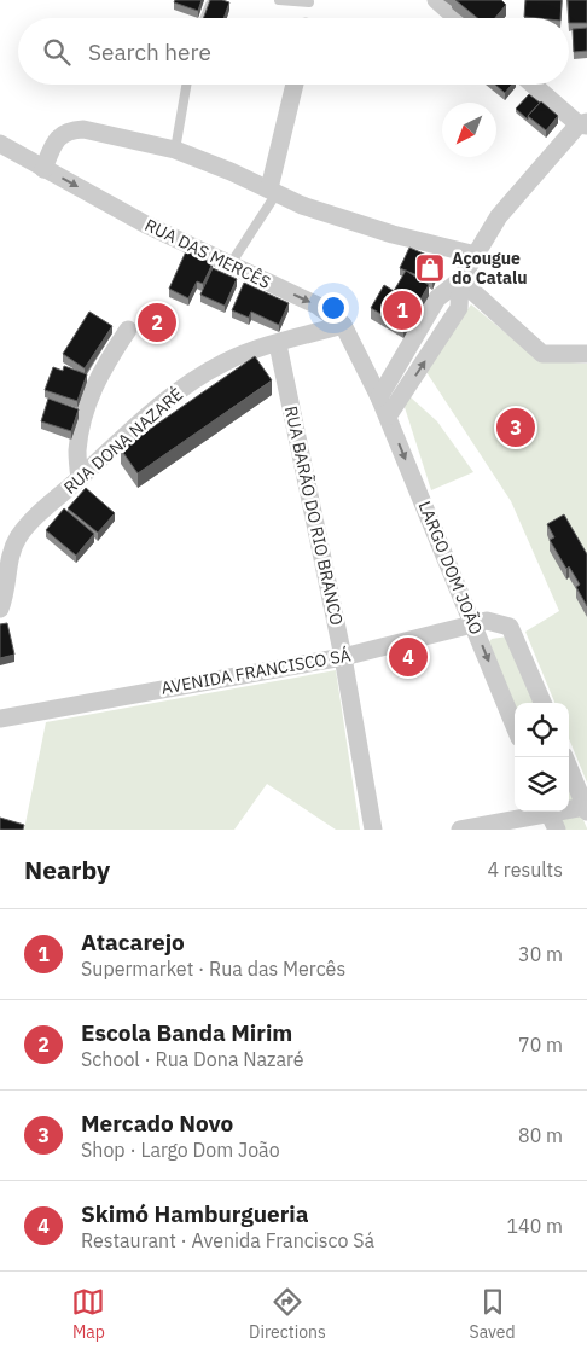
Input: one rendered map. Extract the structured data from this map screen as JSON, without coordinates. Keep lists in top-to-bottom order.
{
  "streets": {
    "street": [
      "RUA DAS MERCÊS",
      "RUA DONA NAZARÉ",
      "RUA BARÃO DO RIO BRANCO",
      "LARGO DOM JOÃO",
      "AVENIDA FRANCISCO SÁ"
    ]
  },
  "crossings": [
    ["RUA DAS MERCÊS", "RUA DONA NAZARÉ"],
    ["RUA DONA NAZARÉ", "RUA BARÃO DO RIO BRANCO"],
    ["RUA BARÃO DO RIO BRANCO", "AVENIDA FRANCISCO SÁ"],
    ["LARGO DOM JOÃO", "AVENIDA FRANCISCO SÁ"]
  ],
  "one_way": ["LARGO DOM JOÃO"],
  "places": {
    "shop": ["Açougue do Catalu"]
  },
  "north": "bottom left",
  "page": {
    "search": "Search here",
    "pins": [
      "1",
      "2",
      "3",
      "4"
    ],
    "heading": ["Nearby", "4 results"],
    "list": [
      {
        "mark": "1",
        "name": "Atacarejo",
        "note": "Supermarket · Rua das Mercês",
        "value": "30 m"
      },
      {
        "mark": "2",
        "name": "Escola Banda Mirim",
        "note": "School · Rua Dona Nazaré",
        "value": "70 m"
      },
      {
        "mark": "3",
        "name": "Mercado Novo",
        "note": "Shop · Largo Dom João",
        "value": "80 m"
      },
      {
        "mark": "4",
        "name": "Skimó Hamburgueria",
        "note": "Restaurant · Avenida Francisco Sá",
        "value": "140 m"
      }
    ],
    "nav": ["Map", "Directions", "Saved"]
  }
}
